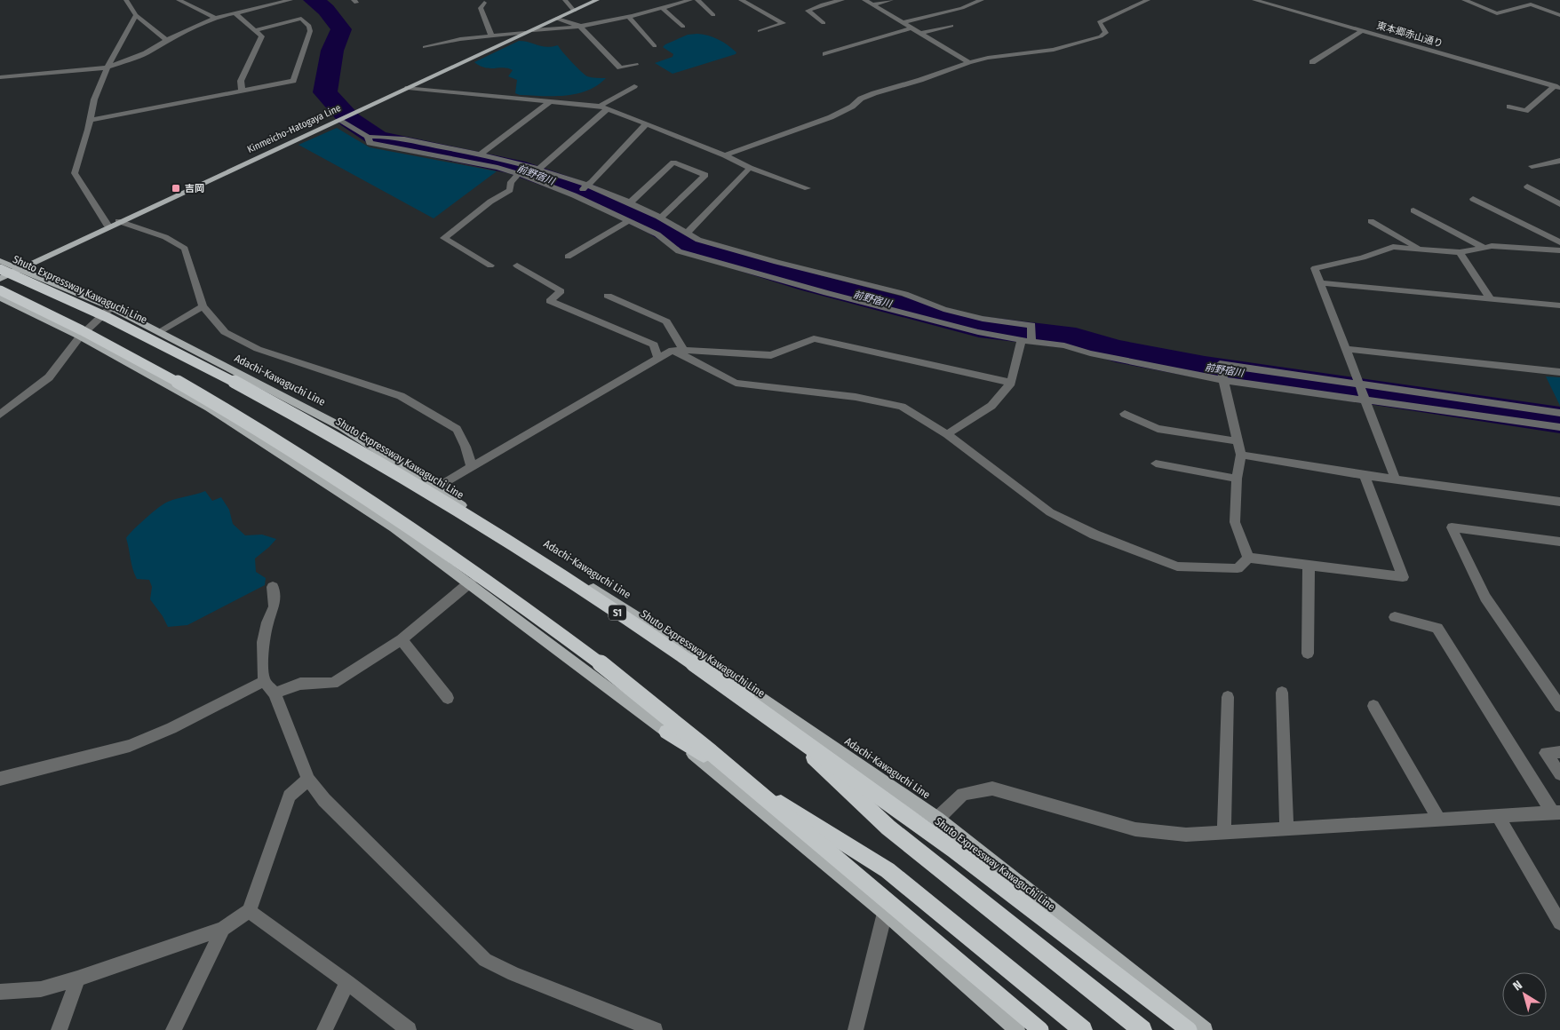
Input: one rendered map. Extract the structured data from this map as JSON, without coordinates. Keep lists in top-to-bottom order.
{
  "streets": {
    "highway": ["Shuto Expressway Kawaguchi Line", "S1"],
    "main road": ["Kinmeicho-Hatogaya Line", "Adachi-Kawaguchi Line"],
    "street": ["東本郷赤山通り"]
  },
  "crossings": [
    ["Kinmeicho-Hatogaya Line", "Adachi-Kawaguchi Line"]
  ],
  "water": ["前野宿川"],
  "places": {
    "transit": ["吉岡"]
  },
  "north": "top left"
}
